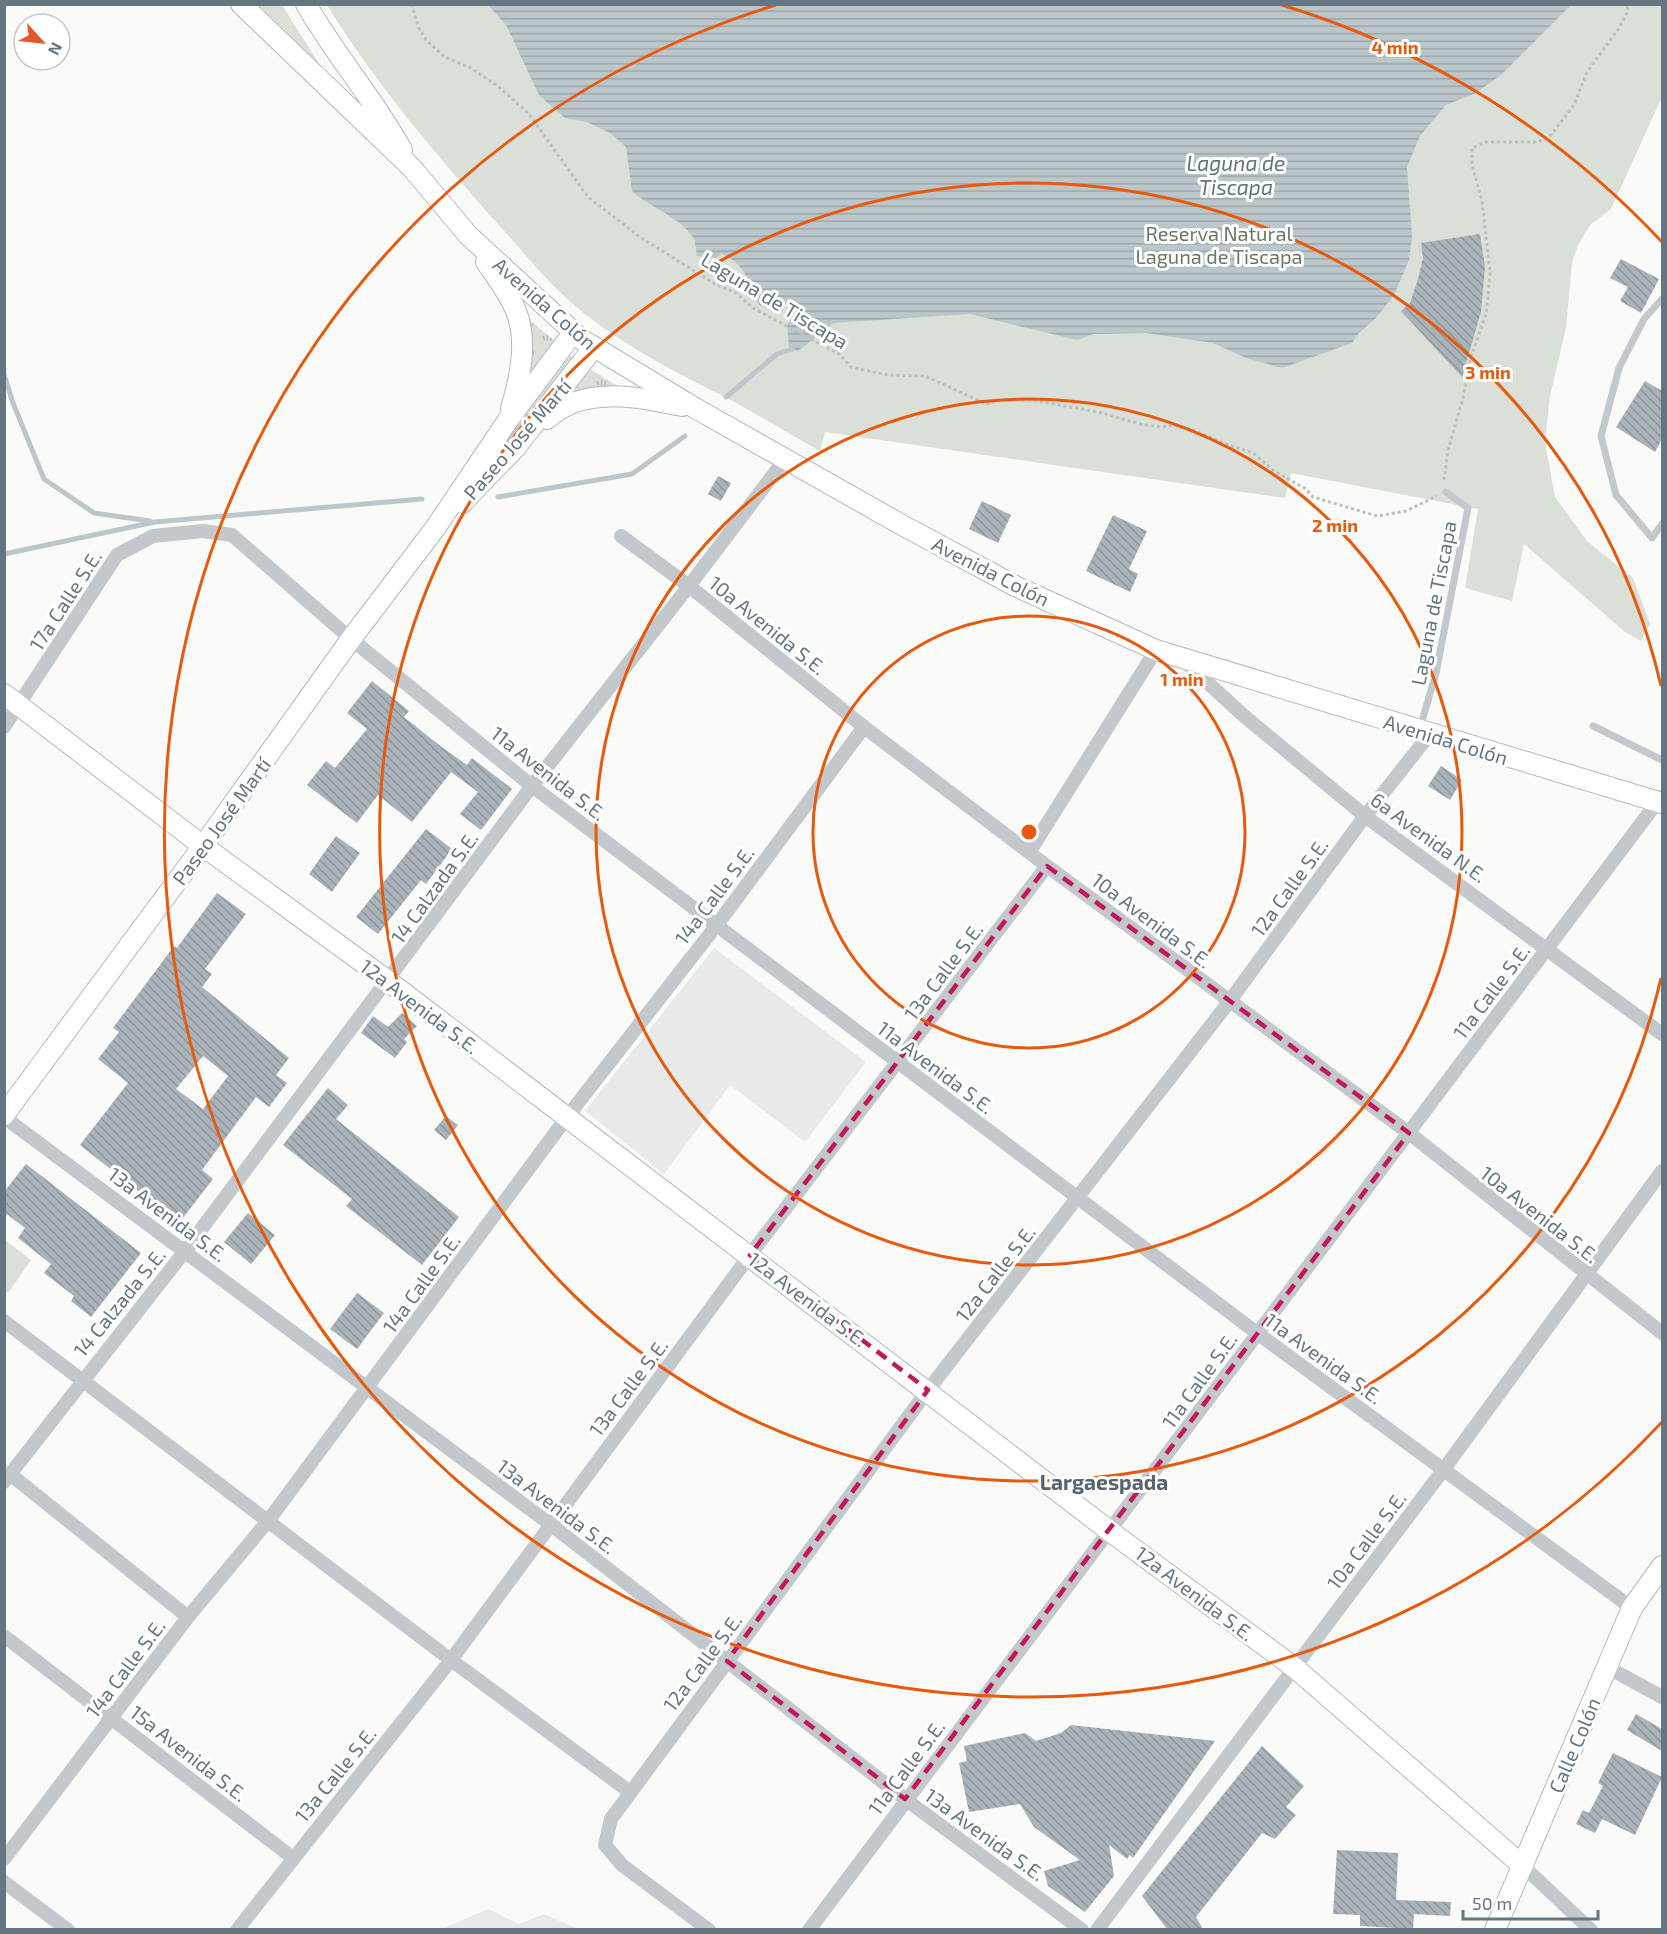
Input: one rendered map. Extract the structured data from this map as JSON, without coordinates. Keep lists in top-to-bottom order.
{
  "streets": {
    "main road": [
      "Avenida Colón",
      "Paseo José Martí",
      "12a Avenida S.E.",
      "Calle Colón"
    ],
    "street": [
      "17a Calle S.E.",
      "10a Avenida S.E.",
      "11a Avenida S.E.",
      "6a Avenida N.E.",
      "14 Calzada S.E.",
      "12a Calle S.E.",
      "14a Calle S.E.",
      "13a Calle S.E.",
      "11a Calle S.E.",
      "13a Avenida S.E.",
      "10a Calle S.E.",
      "15a Avenida S.E."
    ],
    "lane": ["Laguna de Tiscapa"]
  },
  "crossings": [
    ["Laguna de Tiscapa", "Avenida Colón"],
    ["Laguna de Tiscapa", "12a Calle S.E."],
    ["Avenida Colón", "Paseo José Martí"],
    ["Avenida Colón", "6a Avenida N.E."],
    ["Avenida Colón", "14 Calzada S.E."],
    ["Avenida Colón", "12a Calle S.E."],
    ["Avenida Colón", "11a Calle S.E."],
    ["Paseo José Martí", "11a Avenida S.E."],
    ["Paseo José Martí", "12a Avenida S.E."],
    ["Paseo José Martí", "13a Avenida S.E."],
    ["17a Calle S.E.", "11a Avenida S.E."],
    ["17a Calle S.E.", "12a Avenida S.E."],
    ["10a Avenida S.E.", "14 Calzada S.E."],
    ["10a Avenida S.E.", "12a Calle S.E."],
    ["10a Avenida S.E.", "14a Calle S.E."],
    ["10a Avenida S.E.", "13a Calle S.E."],
    ["10a Avenida S.E.", "11a Calle S.E."],
    ["10a Avenida S.E.", "10a Calle S.E."],
    ["11a Avenida S.E.", "14 Calzada S.E."],
    ["11a Avenida S.E.", "12a Calle S.E."],
    ["11a Avenida S.E.", "14a Calle S.E."],
    ["11a Avenida S.E.", "13a Calle S.E."],
    ["11a Avenida S.E.", "11a Calle S.E."],
    ["11a Avenida S.E.", "10a Calle S.E."],
    ["11a Avenida S.E.", "Calle Colón"],
    ["6a Avenida N.E.", "12a Calle S.E."],
    ["6a Avenida N.E.", "11a Calle S.E."],
    ["14 Calzada S.E.", "12a Avenida S.E."],
    ["14 Calzada S.E.", "13a Avenida S.E."],
    ["12a Calle S.E.", "12a Avenida S.E."],
    ["12a Calle S.E.", "13a Avenida S.E."],
    ["14a Calle S.E.", "12a Avenida S.E."],
    ["14a Calle S.E.", "13a Avenida S.E."],
    ["14a Calle S.E.", "15a Avenida S.E."],
    ["13a Calle S.E.", "12a Avenida S.E."],
    ["13a Calle S.E.", "13a Avenida S.E."],
    ["13a Calle S.E.", "15a Avenida S.E."],
    ["11a Calle S.E.", "12a Avenida S.E."],
    ["11a Calle S.E.", "13a Avenida S.E."],
    ["12a Avenida S.E.", "10a Calle S.E."],
    ["12a Avenida S.E.", "Calle Colón"]
  ],
  "districts": ["Largaespada"],
  "water": ["Laguna de Tiscapa"],
  "parks": ["Reserva Natural Laguna de Tiscapa"],
  "scale_bar": "50 m",
  "north": "bottom right",
  "rings": [
    "4 min",
    "3 min",
    "2 min",
    "1 min"
  ]
}
